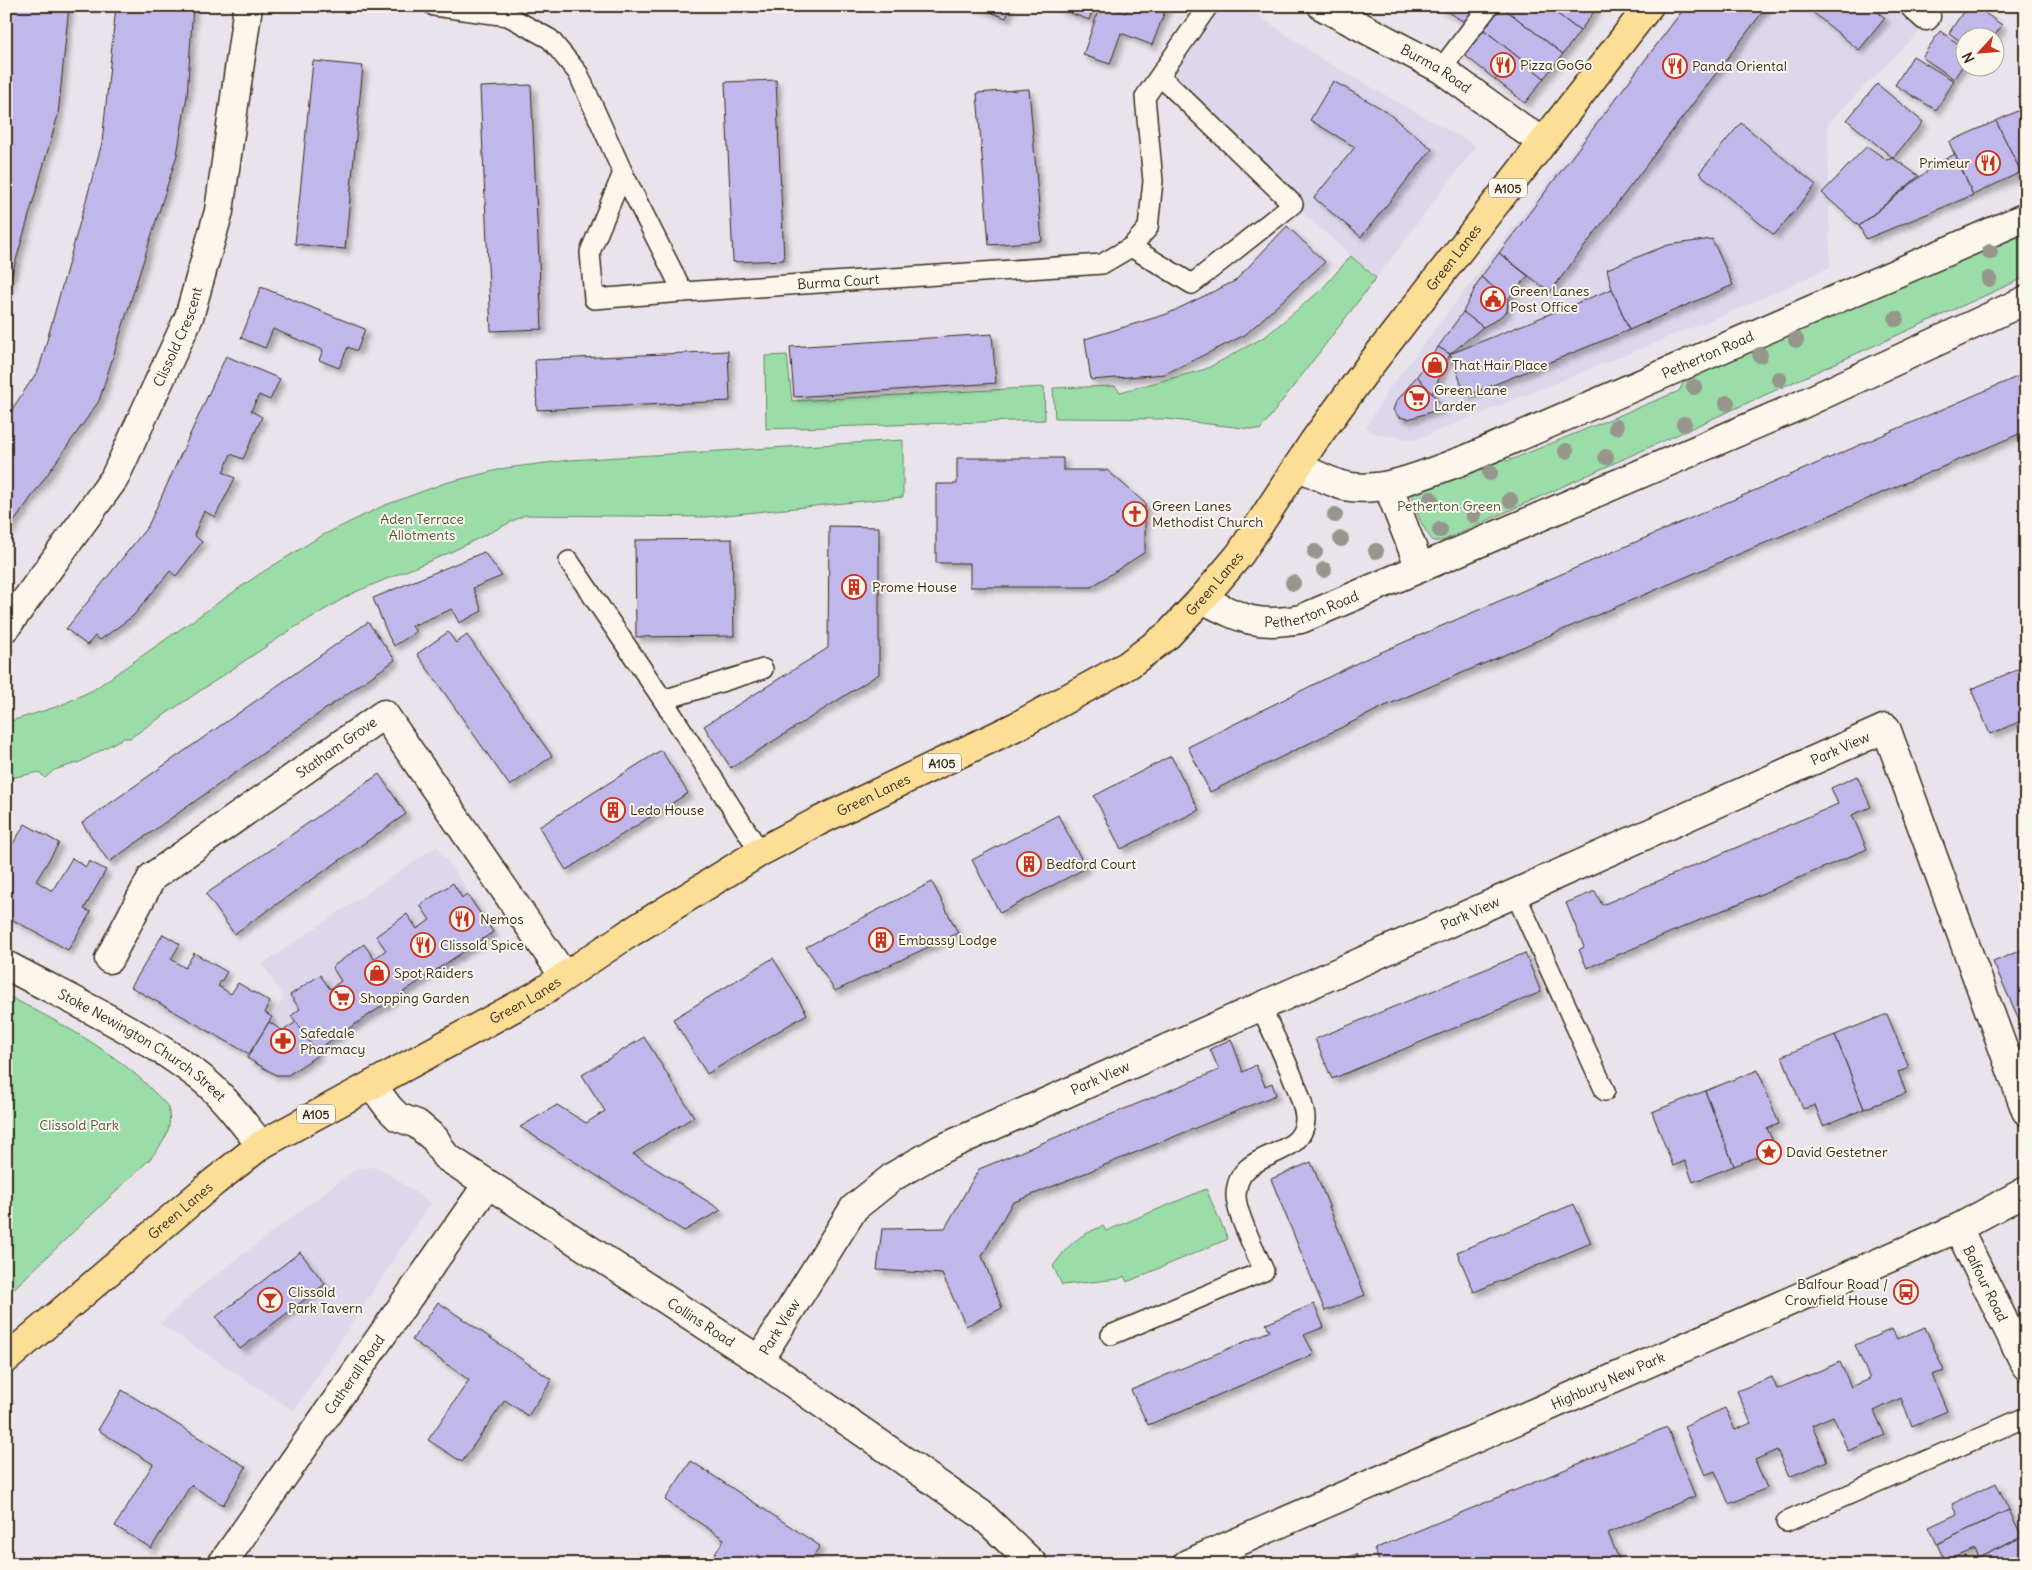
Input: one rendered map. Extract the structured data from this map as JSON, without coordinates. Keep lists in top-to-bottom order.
{
  "streets": {
    "main road": ["A105", "Green Lanes"],
    "street": [
      "Burma Road",
      "Clissold Crescent",
      "Petherton Road",
      "Statham Grove",
      "Park View",
      "Stoke Newington Church Street",
      "Balfour Road",
      "Collins Road",
      "Catherall Road",
      "Highbury New Park"
    ],
    "lane": ["Burma Court"]
  },
  "crossings": [
    ["Burma Road", "Green Lanes"],
    ["Green Lanes", "Petherton Road"],
    ["Green Lanes", "Statham Grove"],
    ["Green Lanes", "Stoke Newington Church Street"],
    ["Green Lanes", "Collins Road"],
    ["Park View", "Collins Road"],
    ["Balfour Road", "Highbury New Park"],
    ["Collins Road", "Catherall Road"]
  ],
  "parks": ["Petherton Green", "Aden Terrace Allotments", "Clissold Park"],
  "places": {
    "restaurant": [
      "Pizza GoGo",
      "Panda Oriental",
      "Primeur",
      "Nemos",
      "Clissold Spice"
    ],
    "public building": ["Green Lanes Post Office"],
    "shop": ["That Hair Place", "Spot Raiders"],
    "supermarket": ["Green Lane Larder", "Shopping Garden"],
    "church": ["Green Lanes Methodist Church"],
    "building": [
      "Prome House",
      "Ledo House",
      "Bedford Court",
      "Embassy Lodge"
    ],
    "pharmacy": ["Safedale Pharmacy"],
    "place": ["David Gestetner"],
    "bus stop": ["Balfour Road / Crowfield House"],
    "bar": ["Clissold Park Tavern"]
  },
  "north": "bottom left"
}
